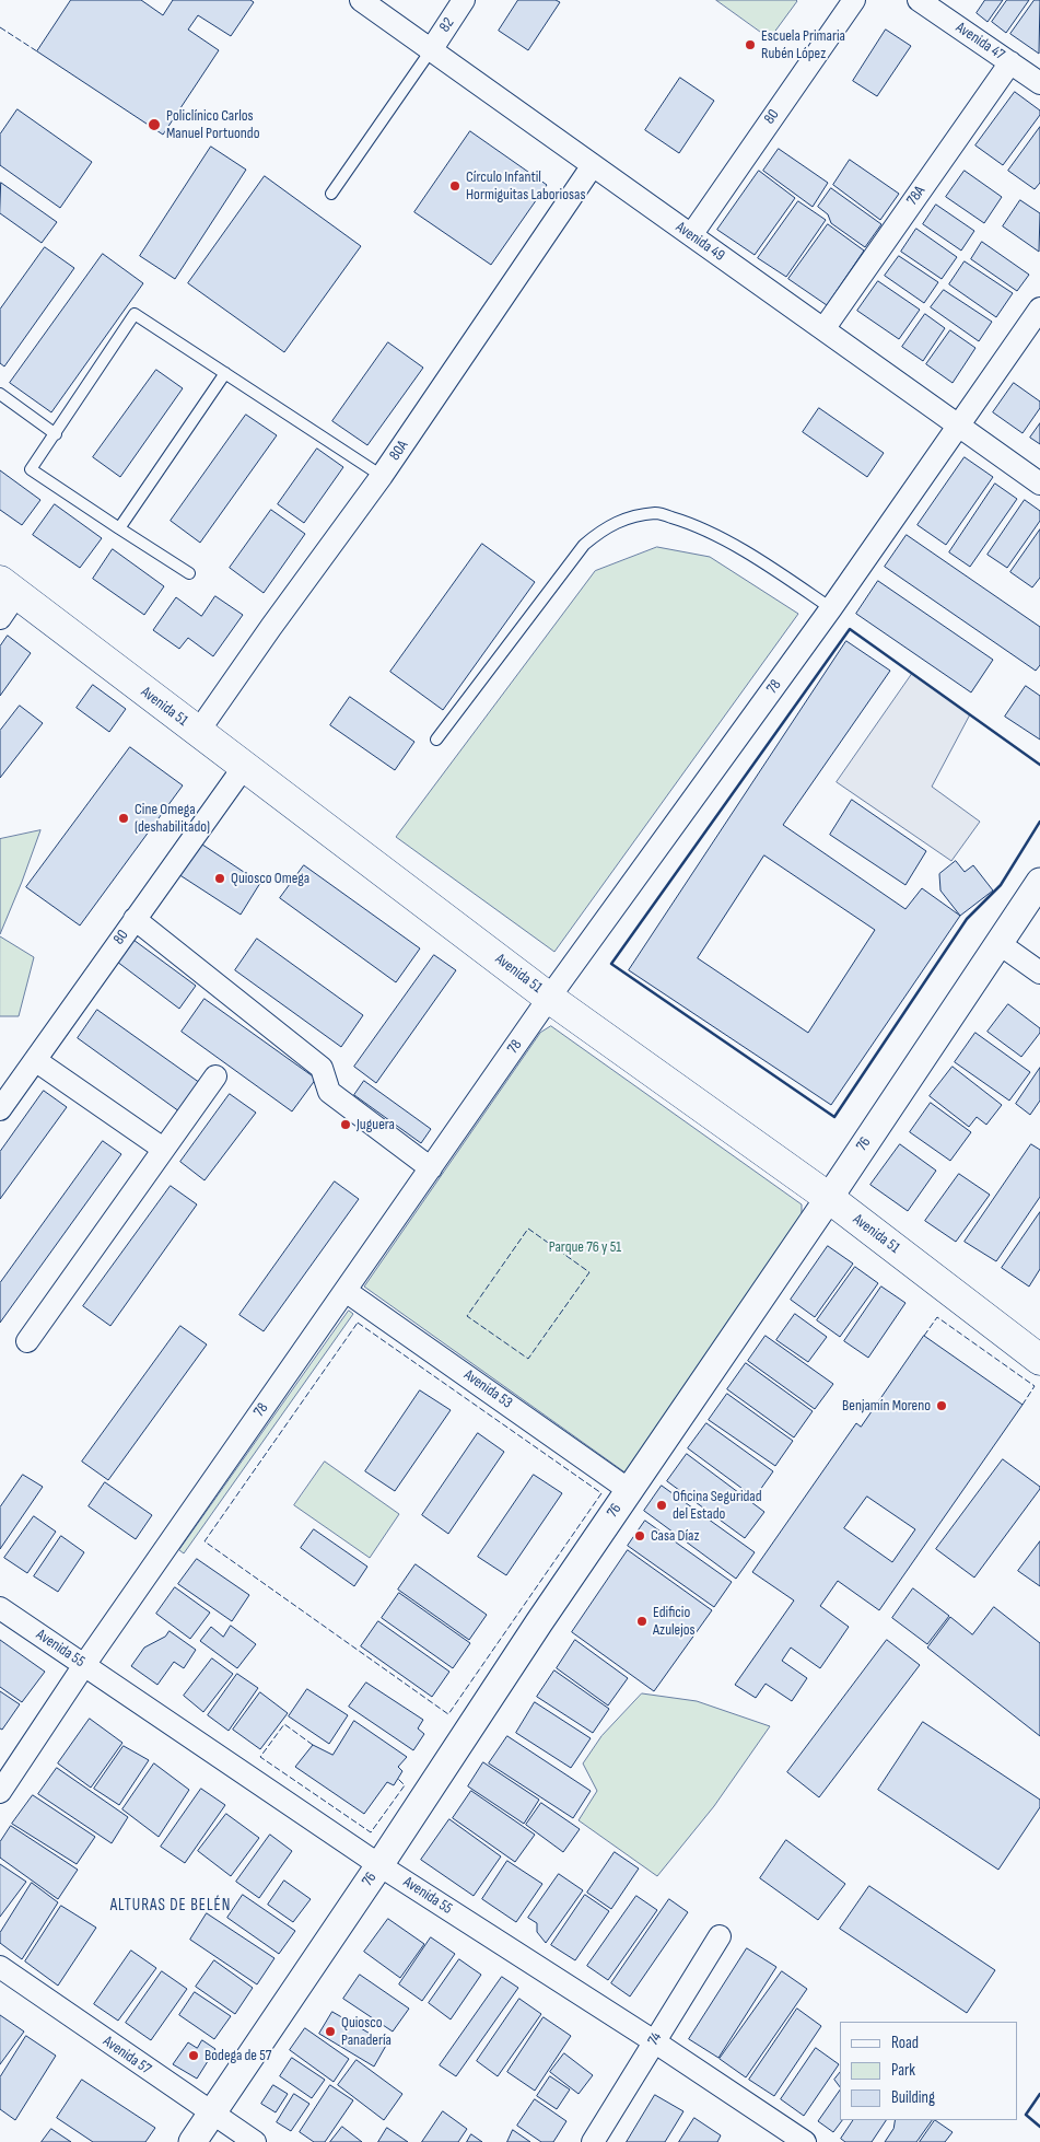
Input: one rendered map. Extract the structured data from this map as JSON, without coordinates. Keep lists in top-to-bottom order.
{
  "streets": {
    "main road": ["Avenida 51"],
    "street": [
      "82",
      "Avenida 47",
      "80",
      "78A",
      "Avenida 49",
      "80A",
      "78",
      "76",
      "Avenida 53",
      "Avenida 55",
      "74",
      "Avenida 57"
    ]
  },
  "crossings": [
    ["82", "Avenida 49"],
    ["Avenida 47", "78A"],
    ["80", "Avenida 49"],
    ["80", "Avenida 51"],
    ["78A", "Avenida 49"],
    ["Avenida 49", "80A"],
    ["Avenida 49", "78"],
    ["80A", "Avenida 51"],
    ["78", "Avenida 51"],
    ["78", "Avenida 53"],
    ["78", "Avenida 55"],
    ["Avenida 51", "76"],
    ["76", "Avenida 53"],
    ["76", "Avenida 55"],
    ["76", "Avenida 57"],
    ["Avenida 55", "74"]
  ],
  "districts": ["ALTURAS DE BELÉN"],
  "parks": ["Parque 76 y 51"],
  "places": [
    "Escuela Primaria Rubén López",
    "Policlínico Carlos Manuel Portuondo",
    "Círculo Infantil Hormiguitas Laboriosas",
    "Cine Omega (deshabilitado)",
    "Quiosco Omega",
    "Juguera",
    "Benjamín Moreno",
    "Oficina Seguridad del Estado",
    "Casa Díaz",
    "Edificio Azulejos",
    "Quiosco Panadería",
    "Bodega de 57"
  ],
  "legend": ["Road", "Park", "Building"]
}
